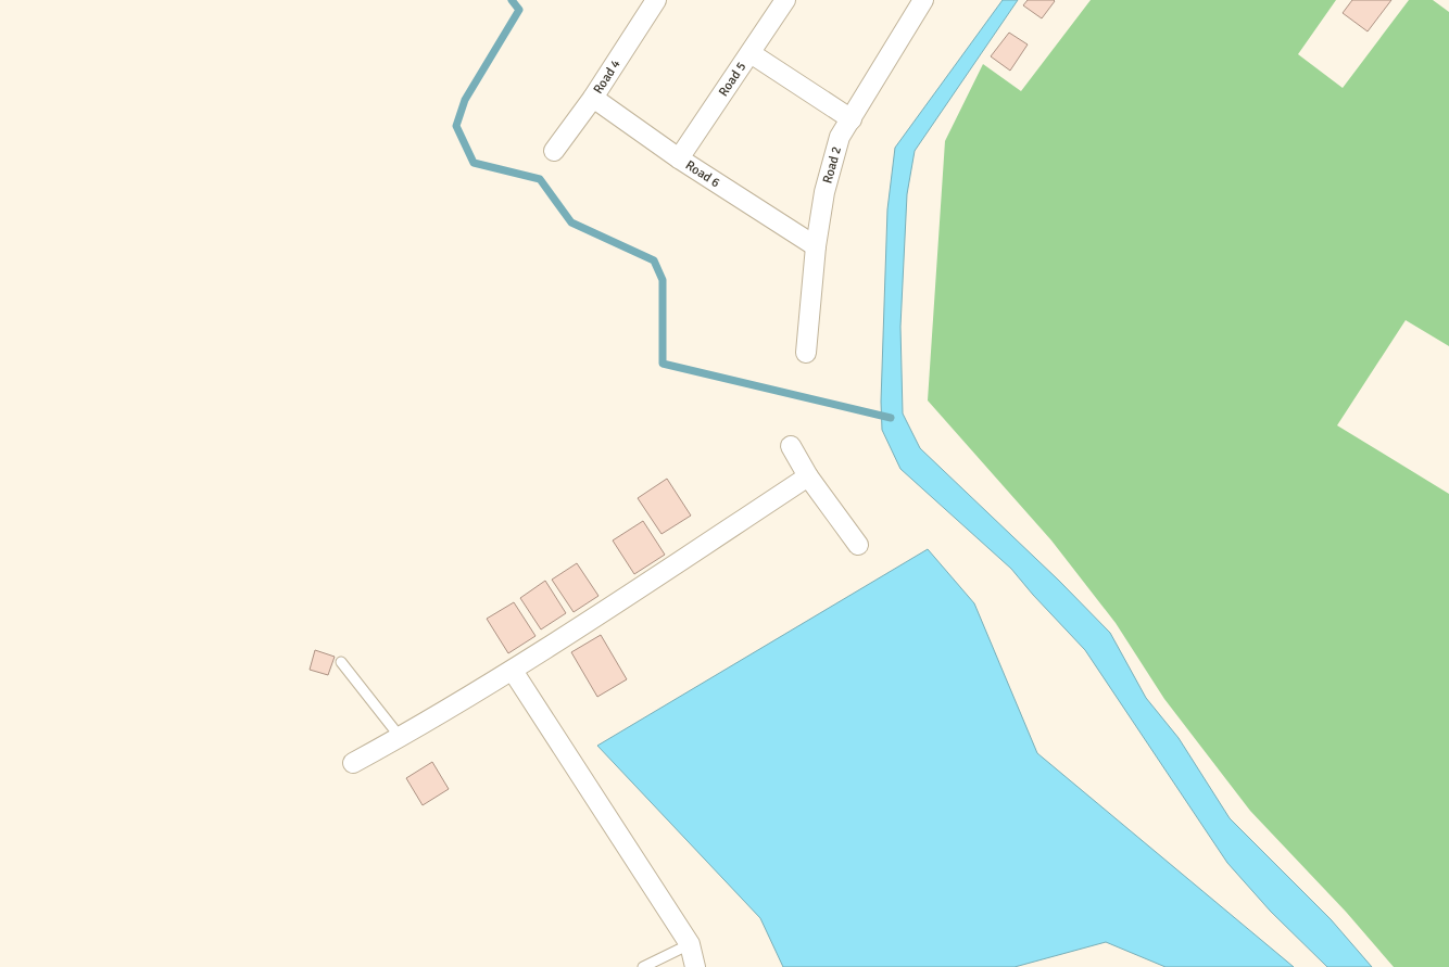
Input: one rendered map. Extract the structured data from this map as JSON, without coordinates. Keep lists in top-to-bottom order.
{
  "streets": {
    "street": [
      "Road 4",
      "Road 5",
      "Road 2",
      "Road 6"
    ]
  },
  "crossings": [
    ["Road 4", "Road 6"],
    ["Road 5", "Road 6"],
    ["Road 2", "Road 6"]
  ]
}
